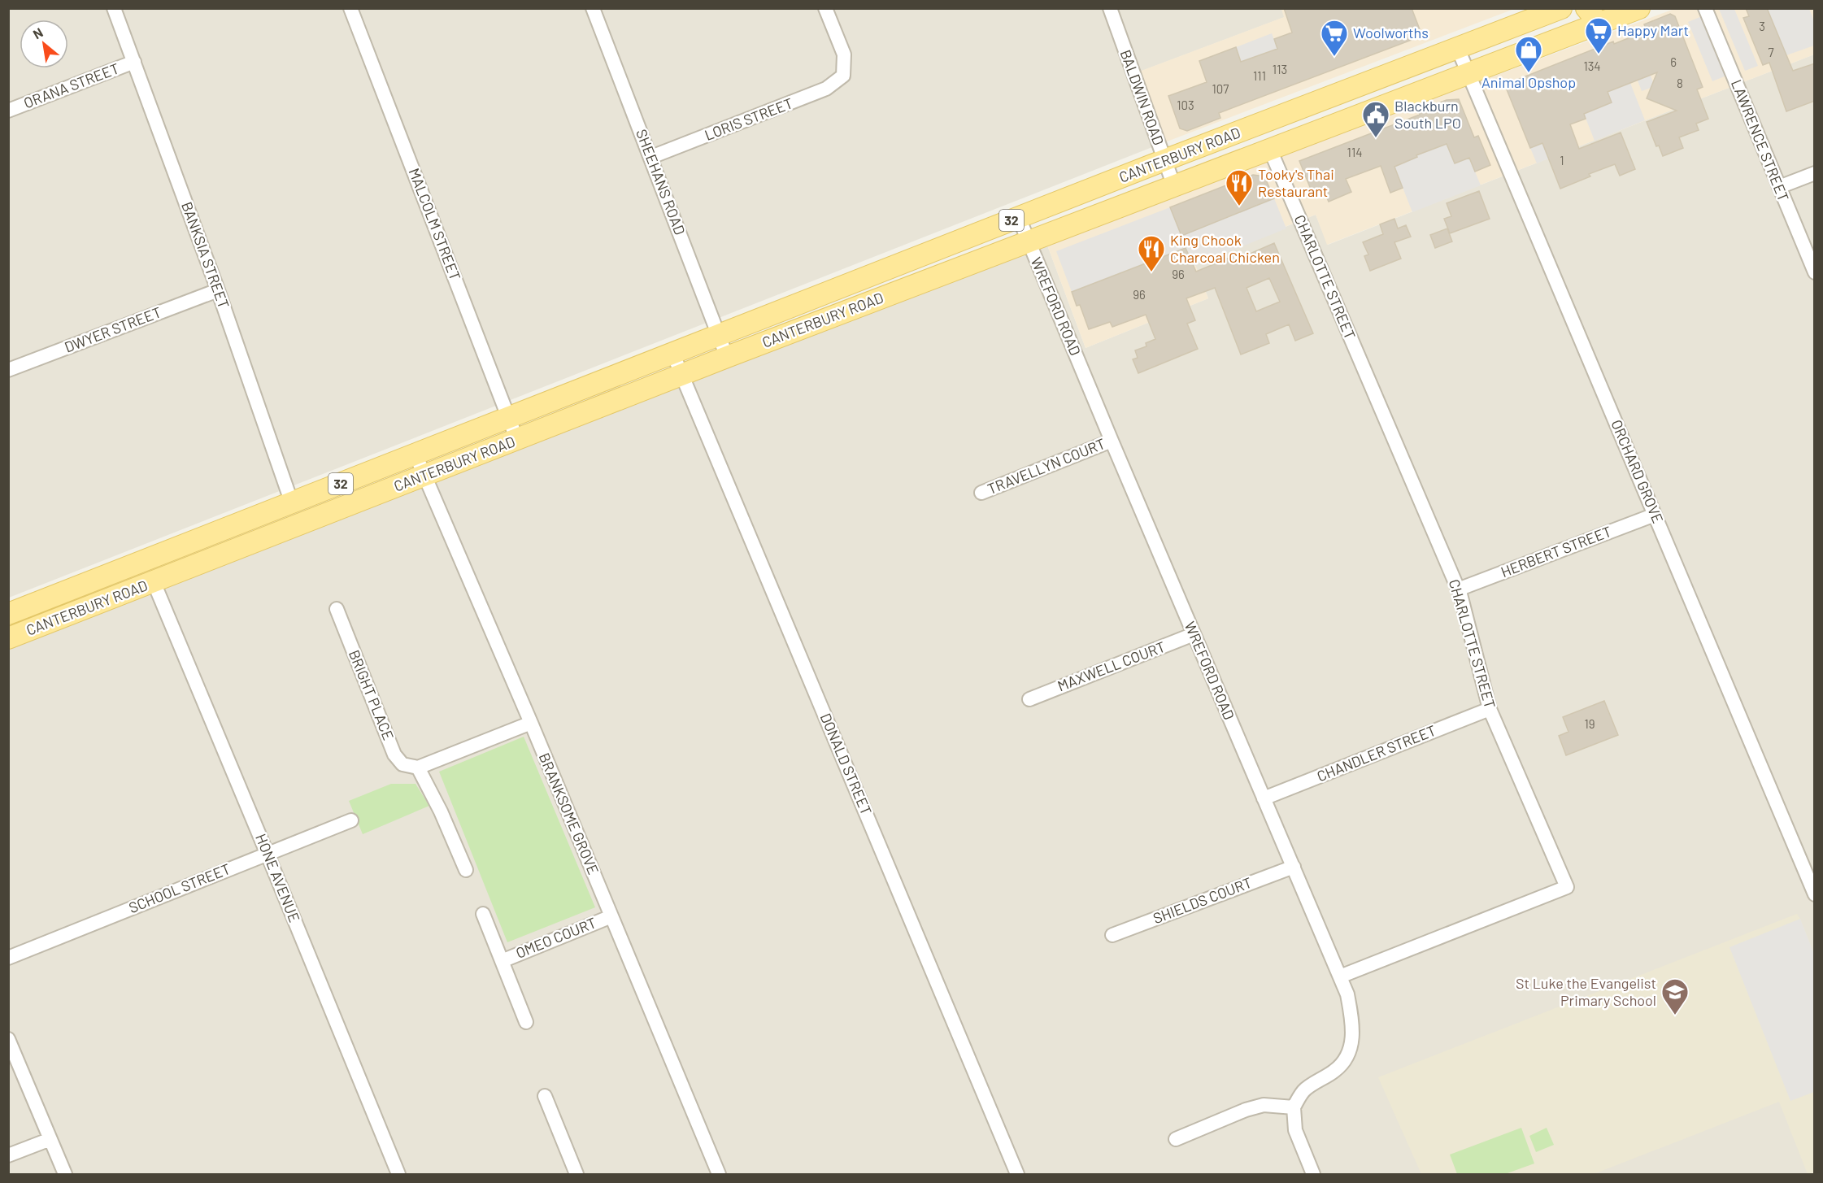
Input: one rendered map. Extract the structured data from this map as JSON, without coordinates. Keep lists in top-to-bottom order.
{
  "streets": {
    "main road": ["CANTERBURY ROAD", "32"],
    "street": [
      "ORANA STREET",
      "BALDWIN ROAD",
      "LORIS STREET",
      "LAWRENCE STREET",
      "SHEEHANS ROAD",
      "MALCOLM STREET",
      "BANKSIA STREET",
      "CHARLOTTE STREET",
      "WREFORD ROAD",
      "DWYER STREET",
      "TRAVELLYN COURT",
      "ORCHARD GROVE",
      "HERBERT STREET",
      "MAXWELL COURT",
      "BRIGHT PLACE",
      "CHANDLER STREET",
      "DONALD STREET",
      "BRANKSOME GROVE",
      "HONE AVENUE",
      "SCHOOL STREET",
      "SHIELDS COURT",
      "OMEO COURT"
    ]
  },
  "crossings": [
    ["ORANA STREET", "BANKSIA STREET"],
    ["BALDWIN ROAD", "CANTERBURY ROAD"],
    ["LORIS STREET", "SHEEHANS ROAD"],
    ["CANTERBURY ROAD", "SHEEHANS ROAD"],
    ["CANTERBURY ROAD", "MALCOLM STREET"],
    ["CANTERBURY ROAD", "BANKSIA STREET"],
    ["CANTERBURY ROAD", "CHARLOTTE STREET"],
    ["CANTERBURY ROAD", "WREFORD ROAD"],
    ["CANTERBURY ROAD", "ORCHARD GROVE"],
    ["CANTERBURY ROAD", "DONALD STREET"],
    ["CANTERBURY ROAD", "BRANKSOME GROVE"],
    ["CANTERBURY ROAD", "HONE AVENUE"],
    ["BANKSIA STREET", "DWYER STREET"],
    ["CHARLOTTE STREET", "WREFORD ROAD"],
    ["CHARLOTTE STREET", "HERBERT STREET"],
    ["CHARLOTTE STREET", "CHANDLER STREET"],
    ["WREFORD ROAD", "TRAVELLYN COURT"],
    ["WREFORD ROAD", "MAXWELL COURT"],
    ["WREFORD ROAD", "CHANDLER STREET"],
    ["WREFORD ROAD", "SHIELDS COURT"],
    ["ORCHARD GROVE", "HERBERT STREET"],
    ["BRANKSOME GROVE", "OMEO COURT"],
    ["HONE AVENUE", "SCHOOL STREET"]
  ],
  "places": {
    "supermarket": ["Happy Mart", "Woolworths"],
    "shop": ["Animal Opshop"],
    "public building": ["Blackburn South LPO"],
    "restaurant": ["Tooky's Thai Restaurant", "King Chook Charcoal Chicken"],
    "school or university": ["St Luke the Evangelist Primary School"]
  },
  "house_numbers": [
    "3",
    "7",
    "6",
    "134",
    "113",
    "111",
    "8",
    "107",
    "103",
    "114",
    "1",
    "96",
    "96",
    "19"
  ],
  "north": "top left"
}
